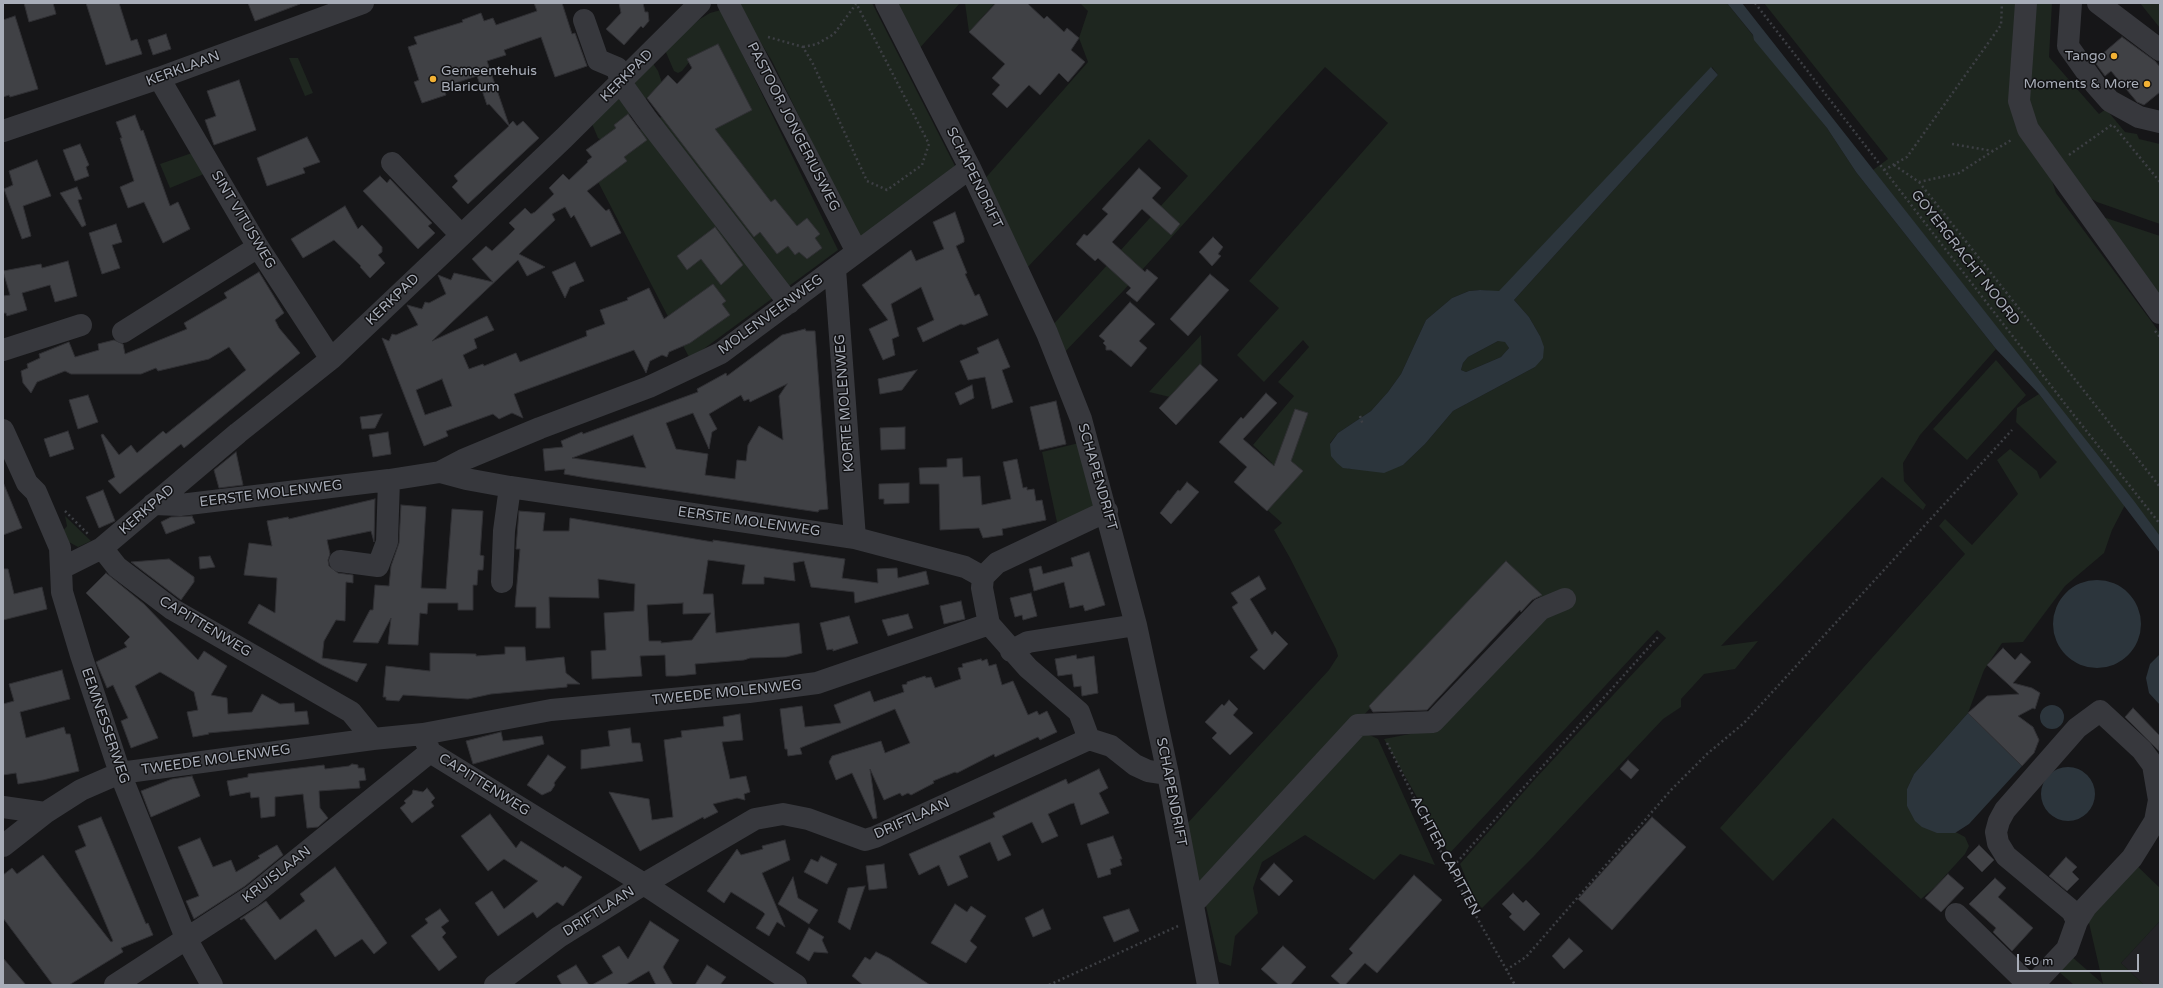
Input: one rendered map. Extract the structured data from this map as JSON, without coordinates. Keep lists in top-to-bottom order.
{
  "streets": {
    "street": [
      "KERKLAAN",
      "KERKPAD",
      "PASTOOR JONGERIUSWEG",
      "SCHAPENDRIFT",
      "SINT VITUSWEG",
      "MOLENVEENWEG",
      "KORTE MOLENWEG",
      "EERSTE MOLENWEG",
      "CAPITTENWEG",
      "TWEEDE MOLENWEG",
      "EEMNESSERWEG",
      "DRIFTLAAN",
      "KRUISLAAN"
    ],
    "path": ["GOYERGRACHT NOORD", "ACHTER CAPITTEN"]
  },
  "crossings": [
    ["KERKLAAN", "SINT VITUSWEG"],
    ["KERKPAD", "SINT VITUSWEG"],
    ["KERKPAD", "EERSTE MOLENWEG"],
    ["KERKPAD", "CAPITTENWEG"],
    ["KERKPAD", "EEMNESSERWEG"],
    ["PASTOOR JONGERIUSWEG", "MOLENVEENWEG"],
    ["SCHAPENDRIFT", "MOLENVEENWEG"],
    ["MOLENVEENWEG", "KORTE MOLENWEG"],
    ["MOLENVEENWEG", "EERSTE MOLENWEG"],
    ["KORTE MOLENWEG", "EERSTE MOLENWEG"],
    ["CAPITTENWEG", "TWEEDE MOLENWEG"],
    ["CAPITTENWEG", "DRIFTLAAN"],
    ["CAPITTENWEG", "KRUISLAAN"],
    ["TWEEDE MOLENWEG", "EEMNESSERWEG"],
    ["TWEEDE MOLENWEG", "KRUISLAAN"],
    ["EEMNESSERWEG", "KRUISLAAN"]
  ],
  "places": ["Tango", "Gemeentehuis Blaricum", "Moments & More"],
  "scale_bar": "50 m"
}
